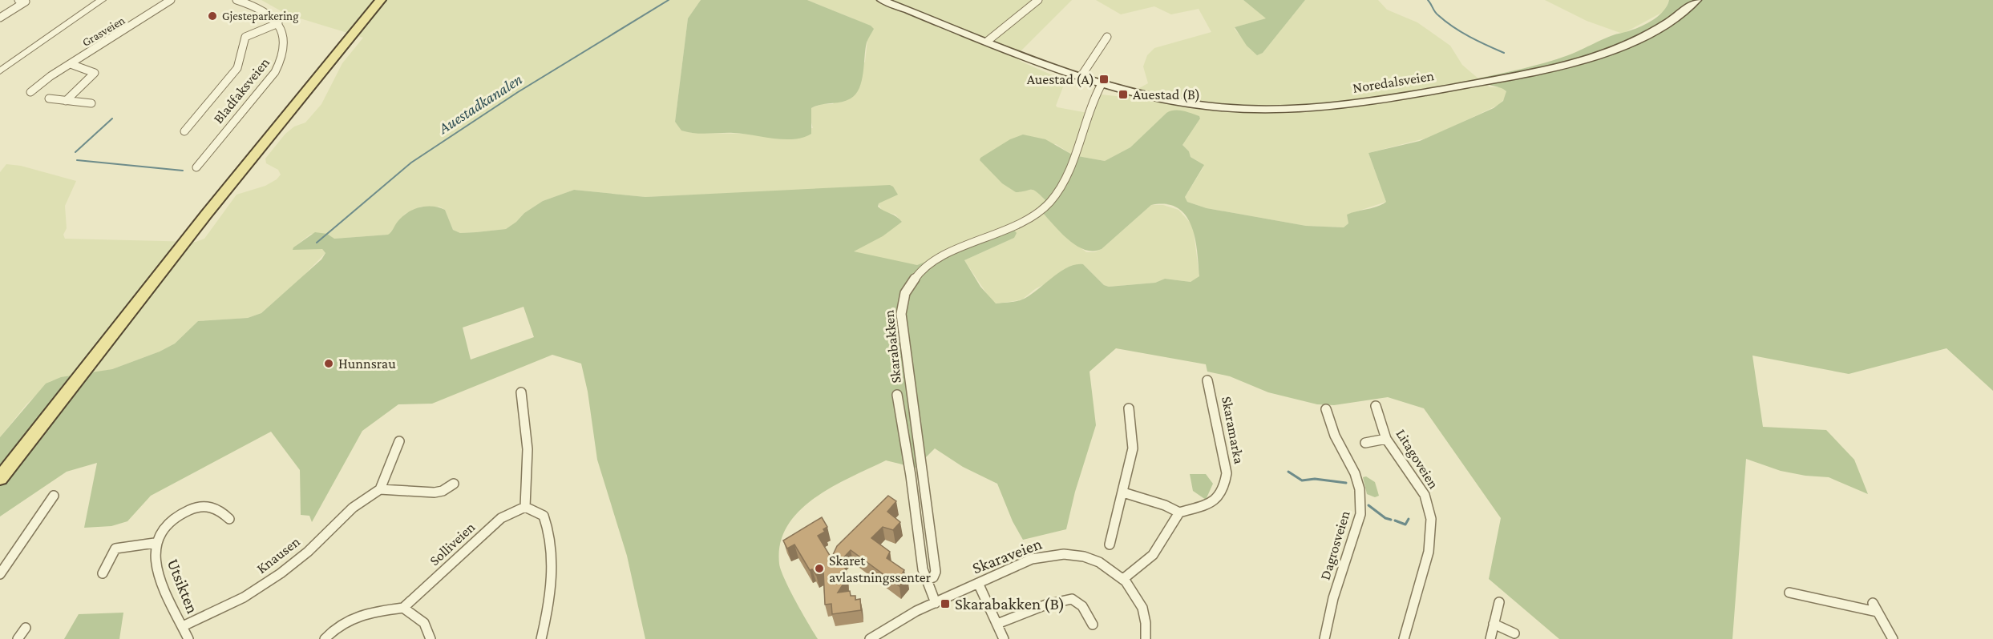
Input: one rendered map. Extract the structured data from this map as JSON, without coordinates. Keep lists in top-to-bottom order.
{
  "streets": {
    "main road": ["Noredalsveien"],
    "street": [
      "Grasveien",
      "Bladfaksveien",
      "Skarabakken",
      "Skaramarka",
      "Litagoveien",
      "Solliveien",
      "Dagrosveien",
      "Knausen",
      "Skaraveien",
      "Utsikten"
    ]
  },
  "crossings": [
    ["Noredalsveien", "Skarabakken"],
    ["Skarabakken", "Skaraveien"],
    ["Knausen", "Utsikten"]
  ],
  "water": ["Auestadkanalen"],
  "places": {
    "other": ["Gjesteparkering", "Hunnsrau", "Skaret avlastningssenter"],
    "transit": ["Auestad (A)", "Auestad (B)", "Skarabakken (B)"]
  }
}
